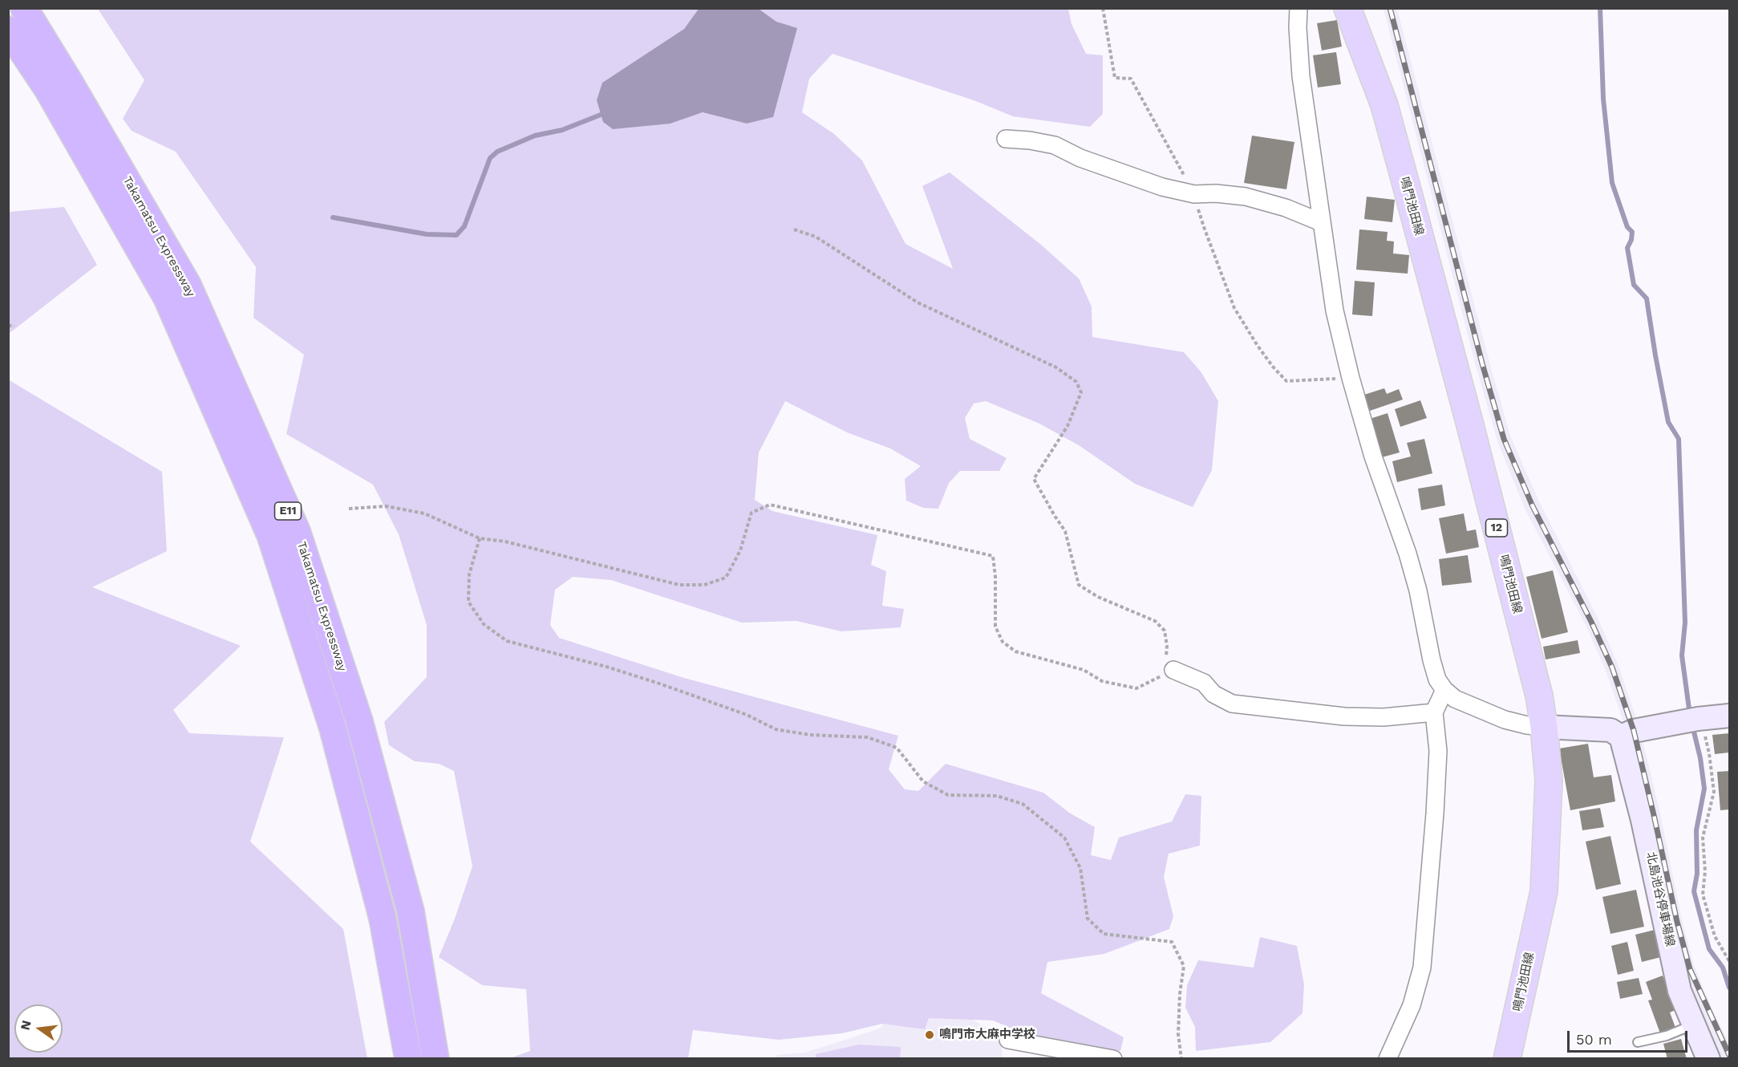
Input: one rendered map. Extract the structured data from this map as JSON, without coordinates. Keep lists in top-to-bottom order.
{
  "streets": {
    "highway": ["Takamatsu Expressway", "E11"],
    "main road": ["鳴門池田線", "12", "北島池谷停車場線"]
  },
  "places": ["鳴門市大麻中学校"],
  "scale_bar": "50 m",
  "north": "left"
}
